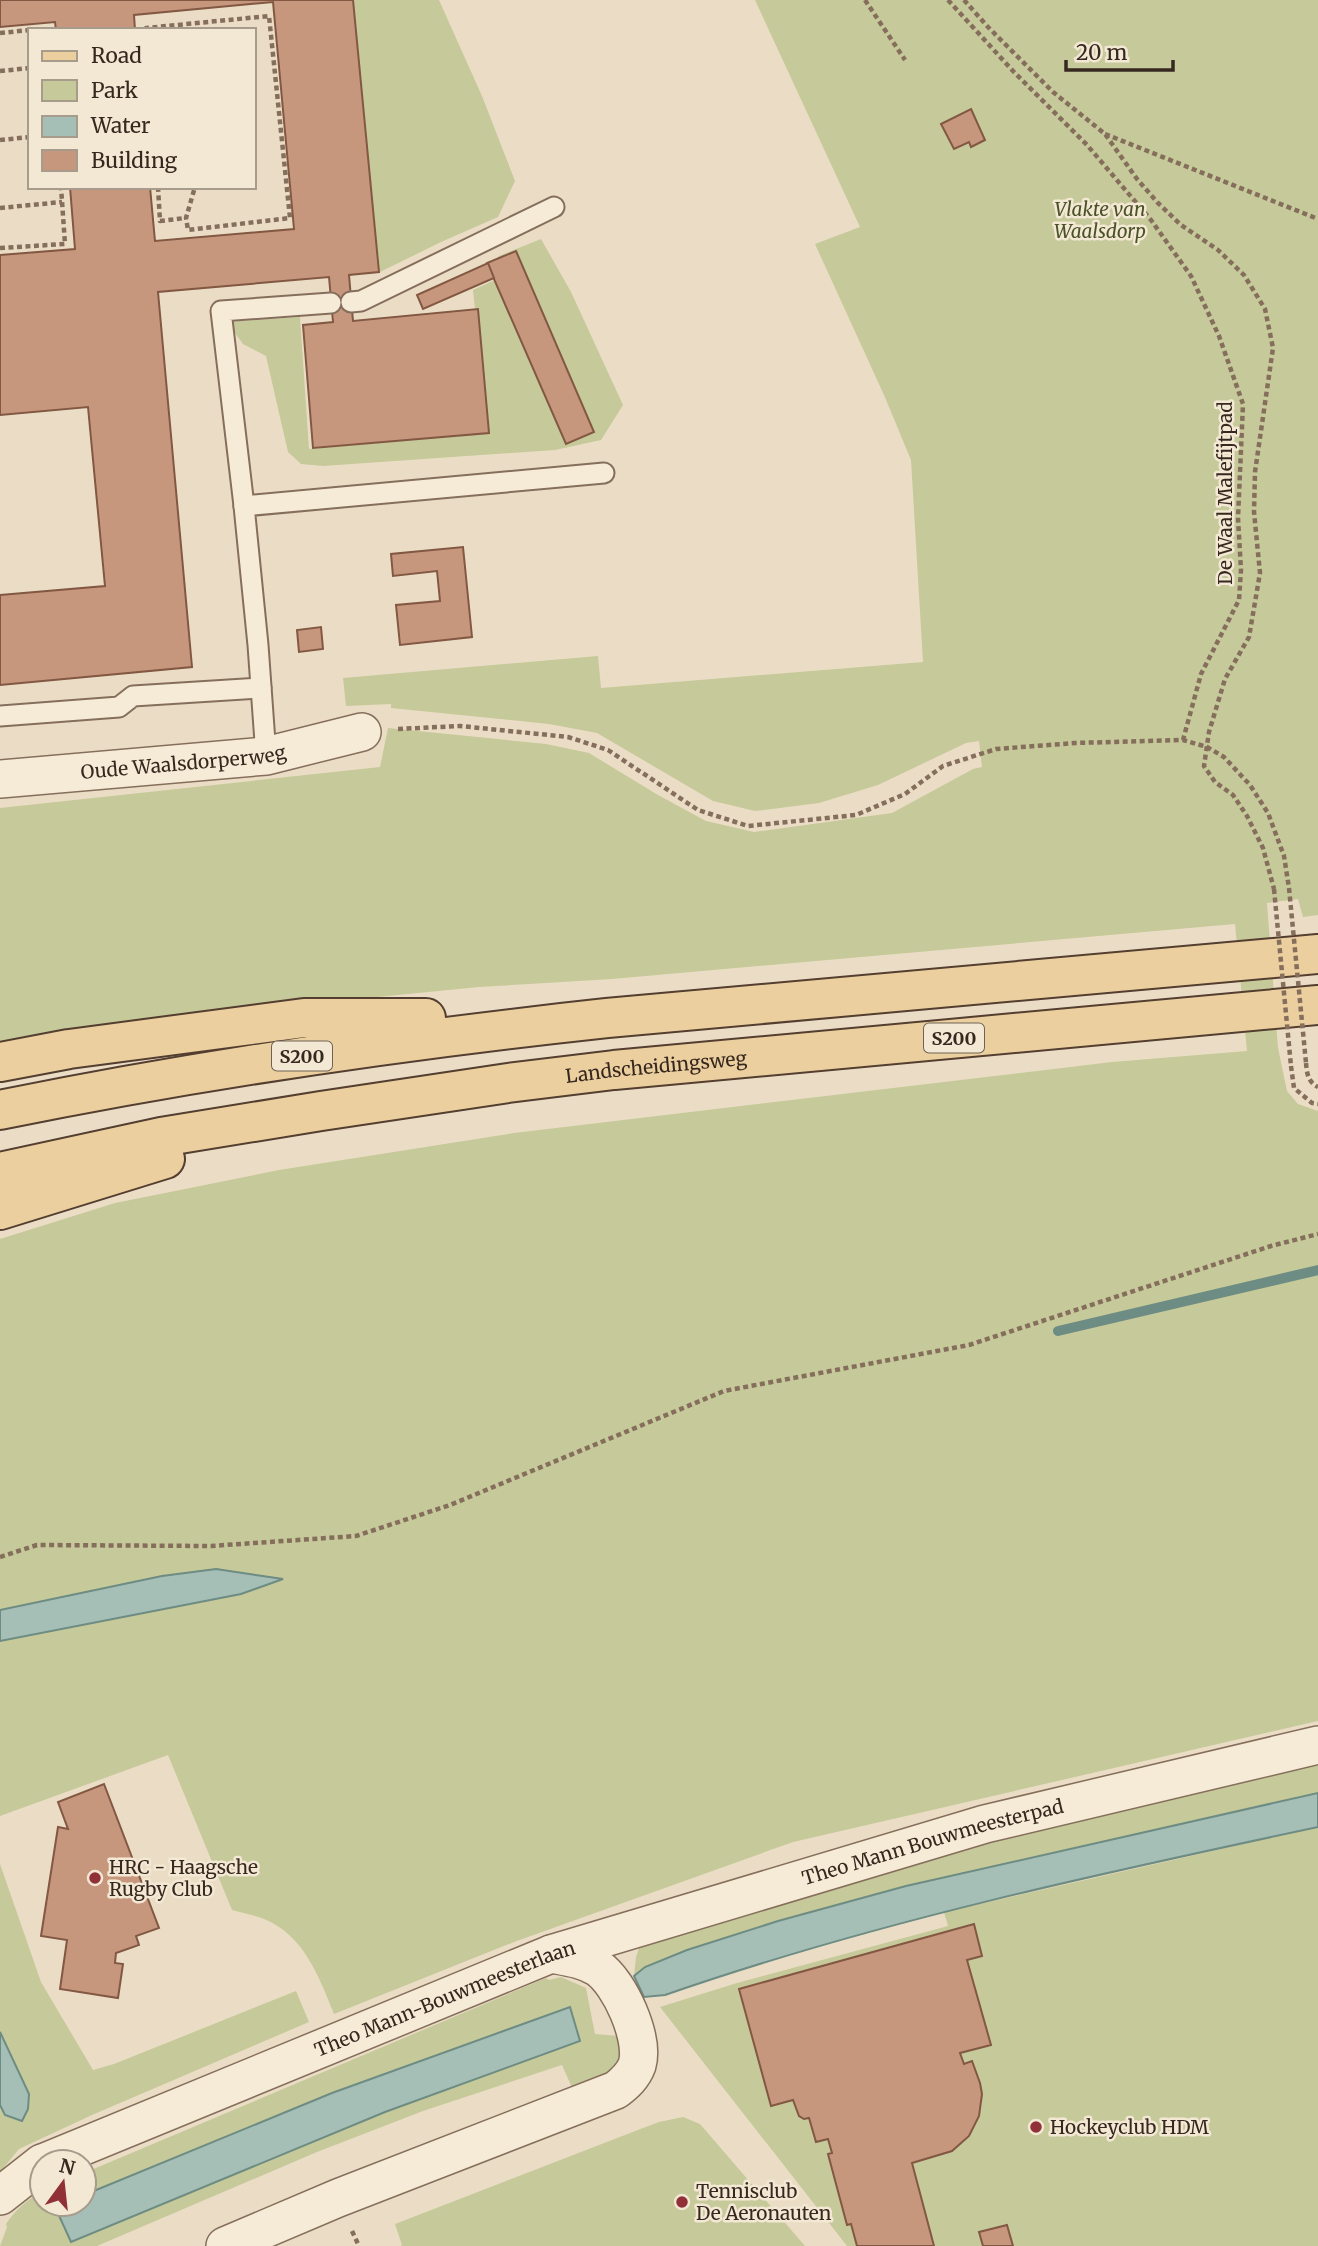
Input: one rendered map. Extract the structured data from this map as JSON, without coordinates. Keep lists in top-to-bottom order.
{
  "streets": {
    "main road": ["S200", "Landscheidingsweg"],
    "street": ["Oude Waalsdorperweg", "Theo Mann Bouwmeesterpad", "Theo Mann-Bouwmeesterlaan"],
    "path": ["De Waal Malefijtpad"]
  },
  "crossings": [
    ["Theo Mann Bouwmeesterpad", "Theo Mann-Bouwmeesterlaan"]
  ],
  "parks": ["Vlakte van Waalsdorp"],
  "places": ["HRC - Haagsche Rugby Club", "Hockeyclub HDM", "Tennisclub De Aeronauten"],
  "legend": [
    "Road",
    "Park",
    "Water",
    "Building"
  ],
  "scale_bar": "20 m",
  "north": "top"
}
